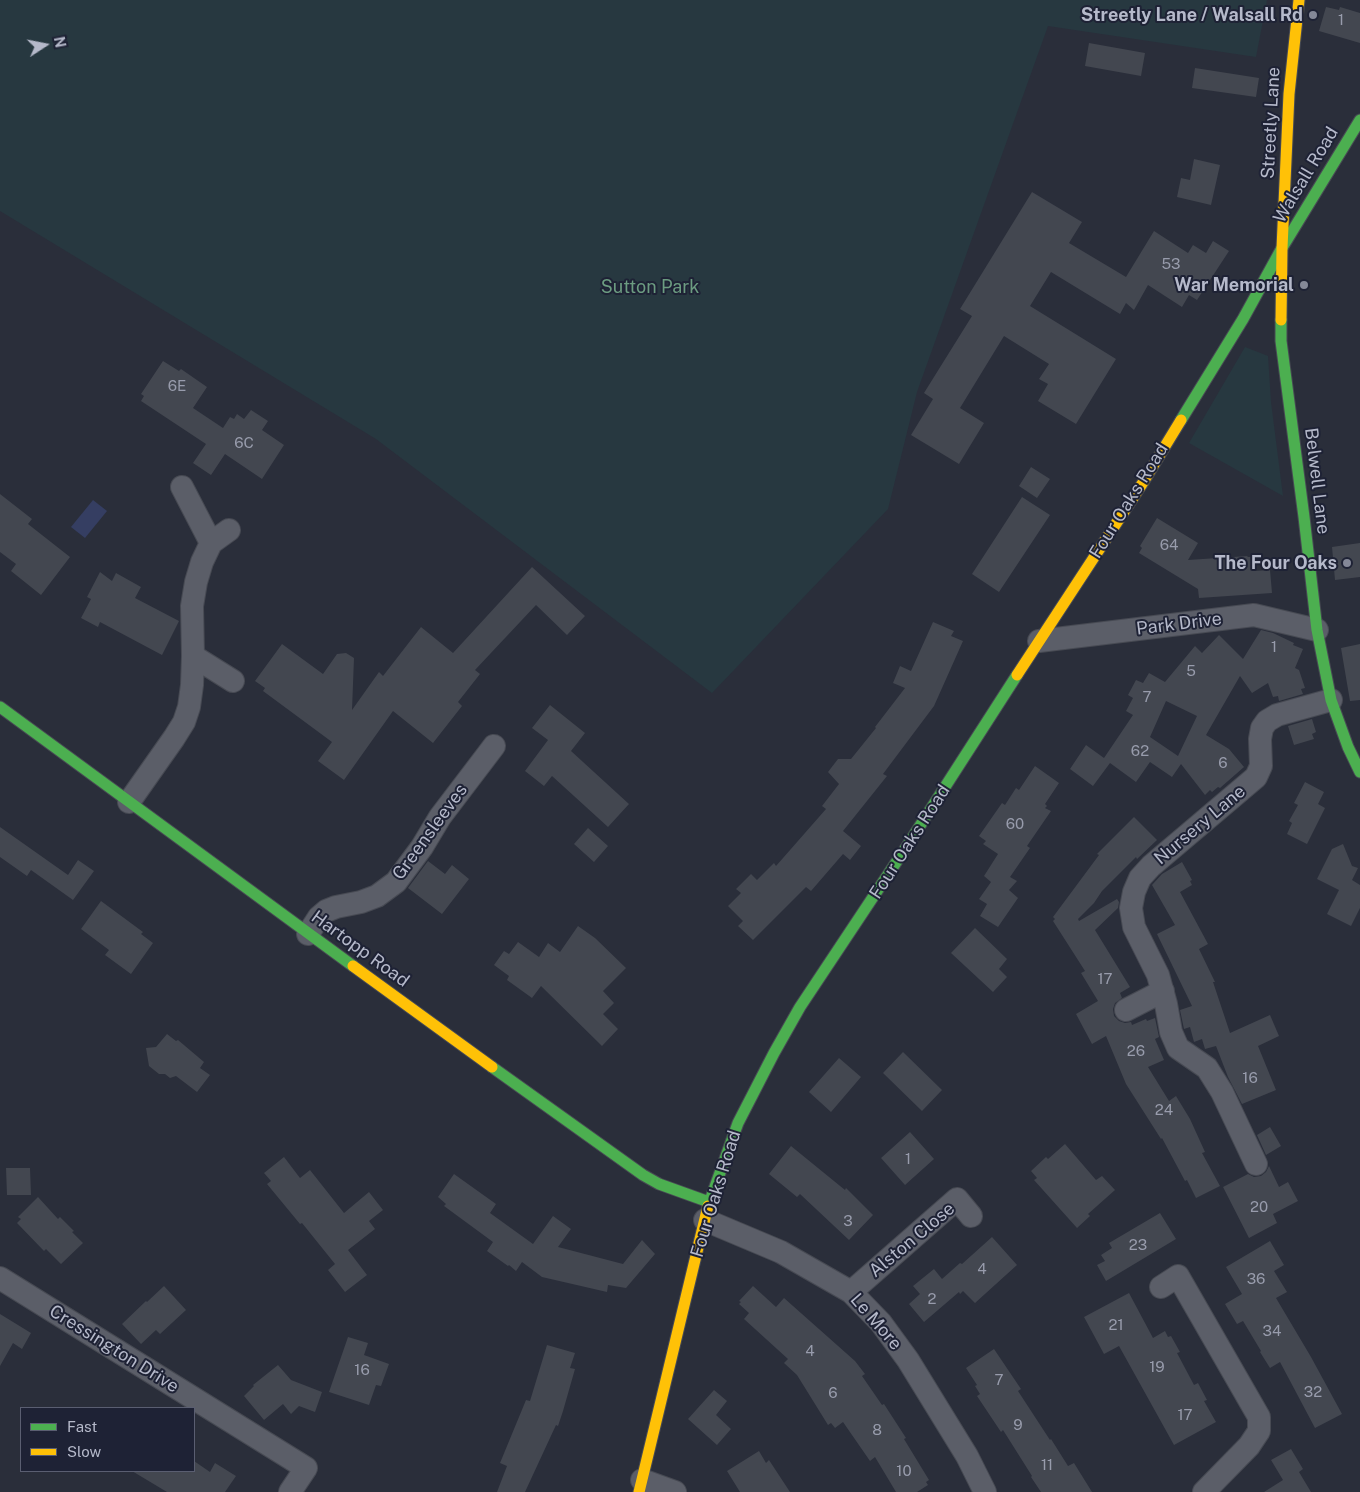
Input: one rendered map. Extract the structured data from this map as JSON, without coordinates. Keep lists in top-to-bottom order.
{
  "streets": {
    "main road": [
      "Streetly Lane",
      "Walsall Road",
      "Belwell Lane",
      "Four Oaks Road",
      "Hartopp Road"
    ],
    "street": [
      "Park Drive",
      "Nursery Lane",
      "Greensleeves",
      "Alston Close",
      "Le More",
      "Cressington Drive"
    ]
  },
  "crossings": [
    ["Streetly Lane", "Walsall Road"],
    ["Streetly Lane", "Belwell Lane"],
    ["Streetly Lane", "Four Oaks Road"],
    ["Walsall Road", "Belwell Lane"],
    ["Walsall Road", "Four Oaks Road"],
    ["Belwell Lane", "Four Oaks Road"],
    ["Belwell Lane", "Park Drive"],
    ["Belwell Lane", "Nursery Lane"],
    ["Four Oaks Road", "Park Drive"],
    ["Four Oaks Road", "Hartopp Road"],
    ["Four Oaks Road", "Le More"],
    ["Greensleeves", "Hartopp Road"],
    ["Hartopp Road", "Le More"],
    ["Alston Close", "Le More"]
  ],
  "parks": ["Sutton Park"],
  "places": ["Streetly Lane / Walsall Rd", "War Memorial", "The Four Oaks"],
  "house_numbers": [
    "1",
    "53",
    "6E",
    "6C",
    "64",
    "1",
    "5",
    "7",
    "62",
    "6",
    "60",
    "17",
    "26",
    "16",
    "24",
    "1",
    "20",
    "3",
    "23",
    "4",
    "36",
    "2",
    "21",
    "34",
    "4",
    "19",
    "16",
    "7",
    "32",
    "6",
    "17",
    "9",
    "8",
    "11",
    "10"
  ],
  "legend": ["Fast", "Slow"],
  "north": "right"
}
